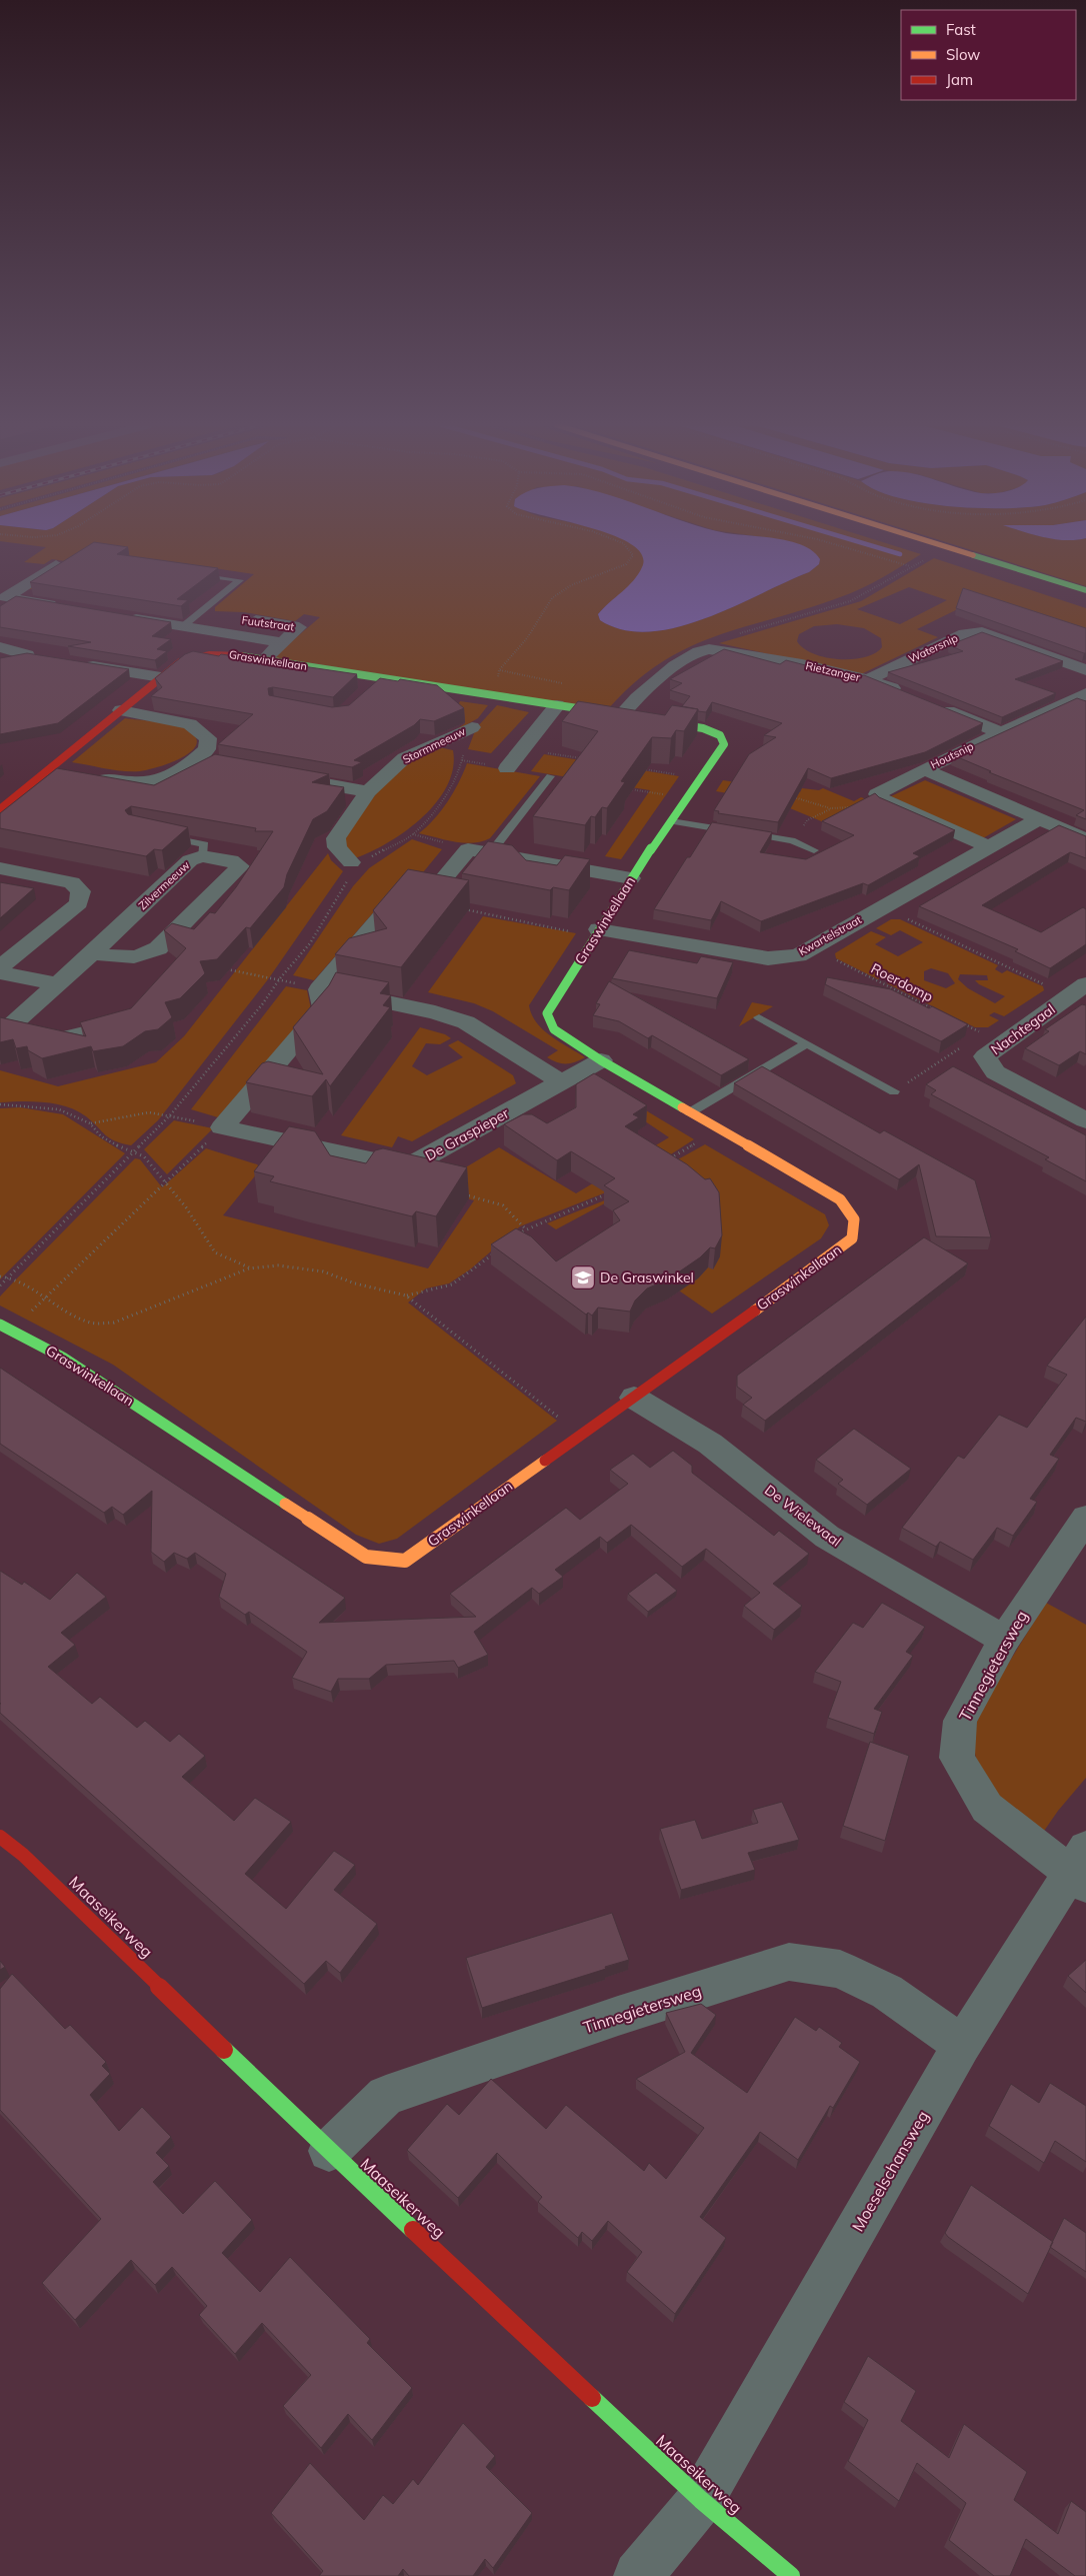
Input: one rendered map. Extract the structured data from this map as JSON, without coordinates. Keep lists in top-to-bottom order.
{
  "streets": {
    "street": [
      "Fuutstraat",
      "Watersnip",
      "Graswinkellaan",
      "Rietzanger",
      "Stormmeeuw",
      "Houtsnip",
      "Zilvermeeuw",
      "Kwartelstraat",
      "Nachtegaal",
      "De Graspieper",
      "De Wielewaal",
      "Tinnegietersweg",
      "Maaseikerweg",
      "Moeselschansweg"
    ],
    "path": ["Roerdomp"]
  },
  "crossings": [
    ["Fuutstraat", "Graswinkellaan"],
    ["Watersnip", "Rietzanger"],
    ["Graswinkellaan", "Kwartelstraat"],
    ["Graswinkellaan", "De Graspieper"],
    ["Graswinkellaan", "De Wielewaal"],
    ["Houtsnip", "Kwartelstraat"],
    ["Kwartelstraat", "Roerdomp"],
    ["De Wielewaal", "Tinnegietersweg"],
    ["Tinnegietersweg", "Maaseikerweg"],
    ["Tinnegietersweg", "Moeselschansweg"],
    ["Maaseikerweg", "Moeselschansweg"]
  ],
  "places": {
    "school or university": ["De Graswinkel"]
  },
  "legend": ["Fast", "Slow", "Jam"]
}
